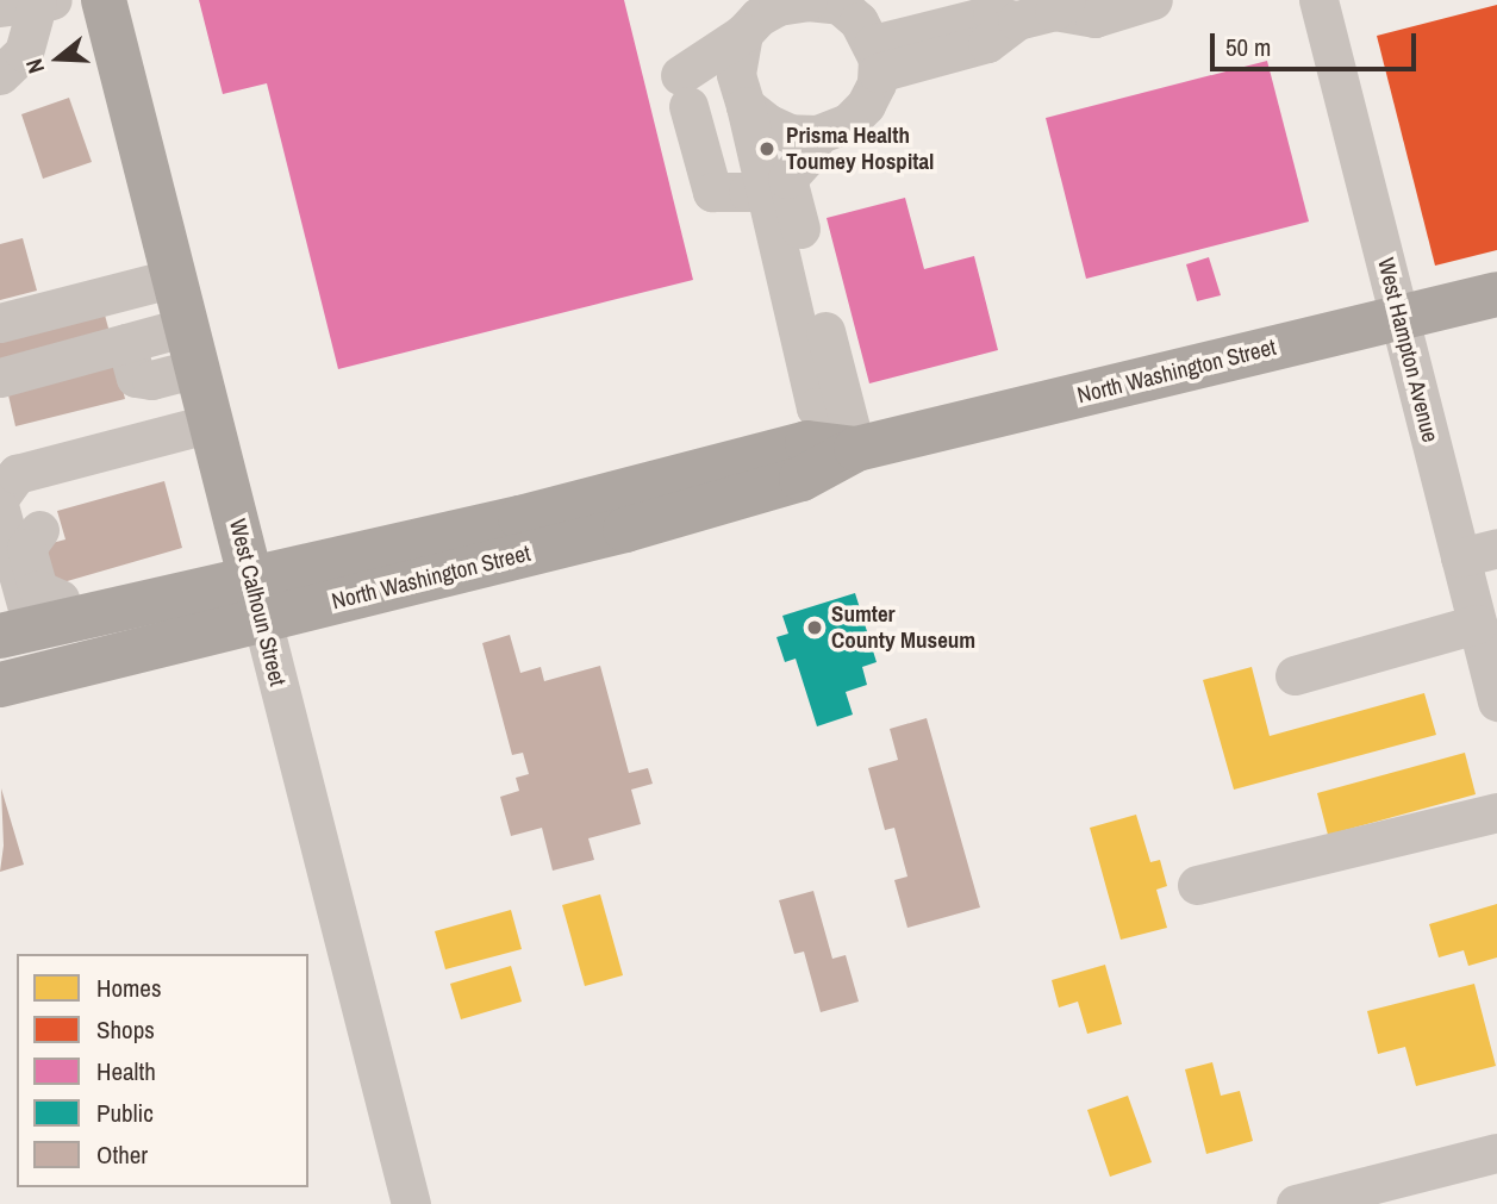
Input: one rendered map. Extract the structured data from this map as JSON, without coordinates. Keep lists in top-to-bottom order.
{
  "streets": {
    "main road": ["North Washington Street", "West Calhoun Street"],
    "street": ["West Hampton Avenue"]
  },
  "crossings": [
    ["West Hampton Avenue", "North Washington Street"],
    ["North Washington Street", "West Calhoun Street"]
  ],
  "places": ["Prisma Health Toumey Hospital", "Sumter County Museum"],
  "legend": [
    "Homes",
    "Shops",
    "Health",
    "Public",
    "Other"
  ],
  "scale_bar": "50 m",
  "north": "left"
}
